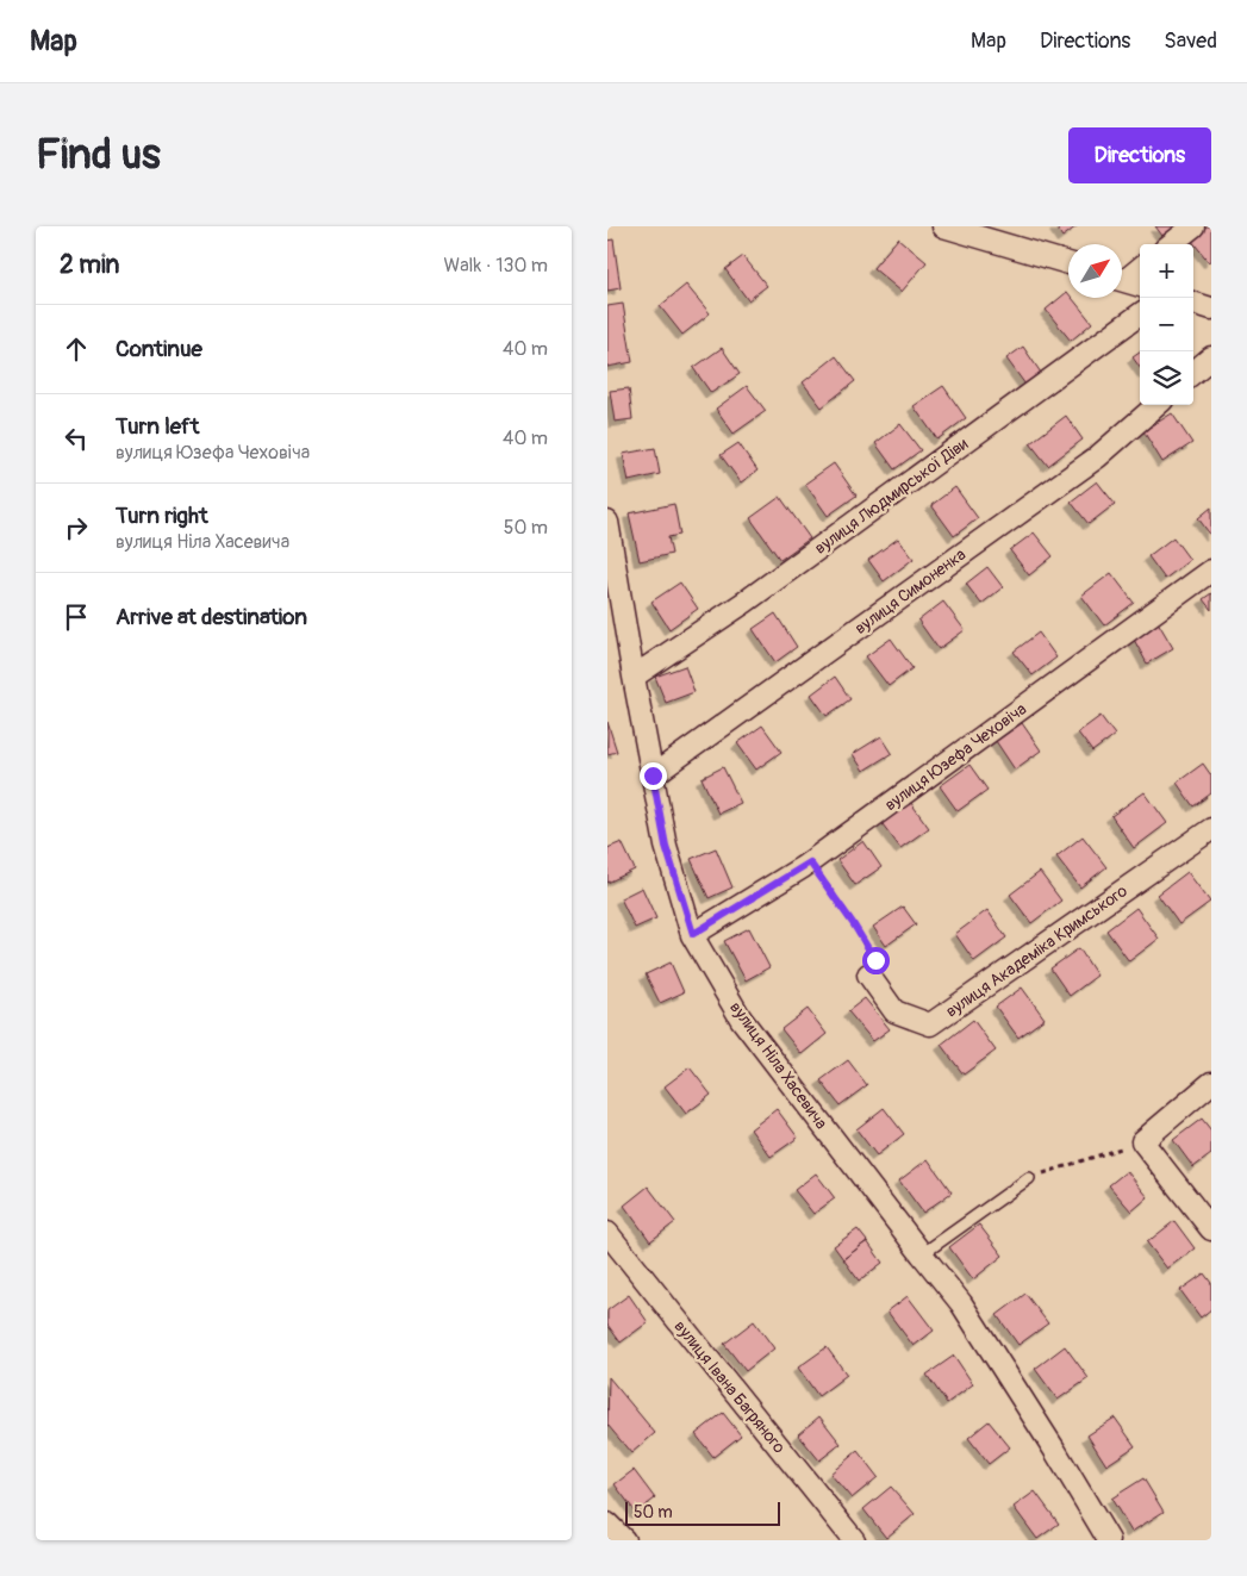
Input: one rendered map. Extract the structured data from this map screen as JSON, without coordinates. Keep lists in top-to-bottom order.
{
  "streets": {
    "street": [
      "вулиця Людмирської Діви",
      "вулиця Симоненка",
      "вулиця Юзефа Чеховіча",
      "вулиця Академіка Кримського",
      "вулиця Ніла Хасевича",
      "вулиця Івана Багряного"
    ]
  },
  "crossings": [
    ["вулиця Людмирської Діви", "вулиця Ніла Хасевича"],
    ["вулиця Симоненка", "вулиця Ніла Хасевича"],
    ["вулиця Юзефа Чеховіча", "вулиця Ніла Хасевича"]
  ],
  "scale_bar": "50 m",
  "north": "top right",
  "page": {
    "header": "Map",
    "nav": ["Map", "Directions", "Saved"],
    "buttons": "Directions",
    "title": "Find us",
    "heading": ["2 min", "Walk · 130 m"],
    "map_buttons": ["+", "−"],
    "list": [
      ["Continue", "40 m"],
      ["Turn left", "вулиця Юзефа Чеховіча", "40 m"],
      ["Turn right", "вулиця Ніла Хасевича", "50 m"],
      "Arrive at destination"
    ],
    "scale": "50 m"
  }
}
